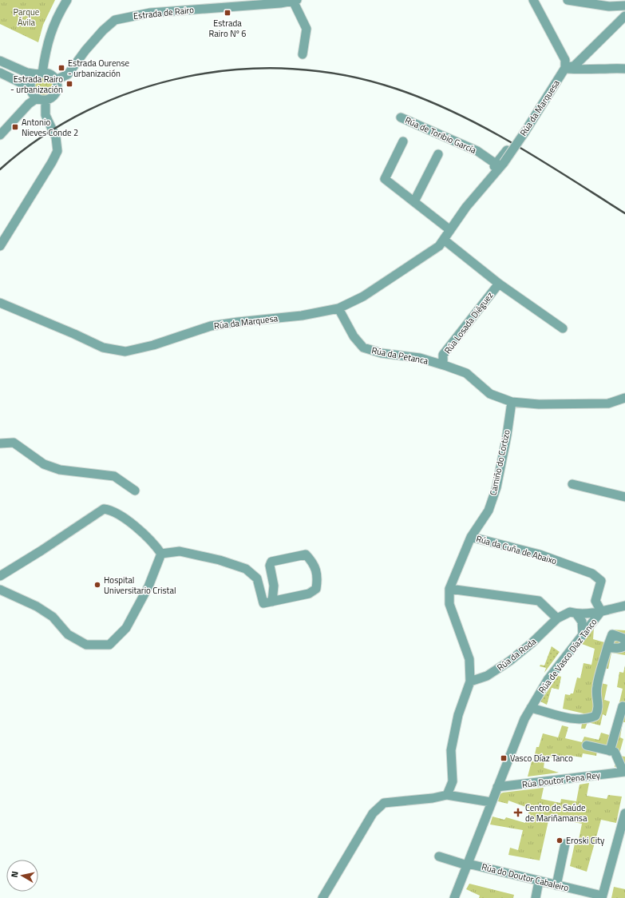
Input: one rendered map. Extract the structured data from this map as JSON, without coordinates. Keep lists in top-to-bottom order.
{
  "streets": {
    "street": [
      "Estrada de Rairo",
      "Rúa da Marquesa",
      "Rúa de Toribio García",
      "Rúa Losada Diéguez",
      "Rúa da Petanca",
      "Camiño do Cortizo",
      "Rúa da Cuña de Abaixo",
      "Rúa da Roda",
      "Rúa de Vasco Díaz Tanco",
      "Rúa Doutor Pena Rey",
      "Rúa do Doutor Cabaleiro"
    ]
  },
  "crossings": [
    ["Rúa da Marquesa", "Rúa de Toribio García"],
    ["Rúa da Marquesa", "Rúa Losada Diéguez"],
    ["Rúa da Marquesa", "Rúa da Petanca"],
    ["Rúa Losada Diéguez", "Rúa da Petanca"],
    ["Rúa da Petanca", "Camiño do Cortizo"],
    ["Camiño do Cortizo", "Rúa da Cuña de Abaixo"],
    ["Rúa da Cuña de Abaixo", "Rúa da Roda"],
    ["Rúa da Cuña de Abaixo", "Rúa de Vasco Díaz Tanco"],
    ["Rúa da Roda", "Rúa de Vasco Díaz Tanco"],
    ["Rúa de Vasco Díaz Tanco", "Rúa Doutor Pena Rey"],
    ["Rúa de Vasco Díaz Tanco", "Rúa do Doutor Cabaleiro"]
  ],
  "parks": ["Parque Ávila"],
  "places": {
    "transit": [
      "Estrada Rairo Nº 6",
      "Estrada Ourense - urbanización",
      "Estrada Rairo - urbanización",
      "Antonio Nieves Conde 2",
      "Vasco Díaz Tanco"
    ],
    "other": ["Hospital Universitario Cristal", "Eroski City"],
    "health": ["Centro de Saúde de Mariñamansa"]
  },
  "north": "left"
}
